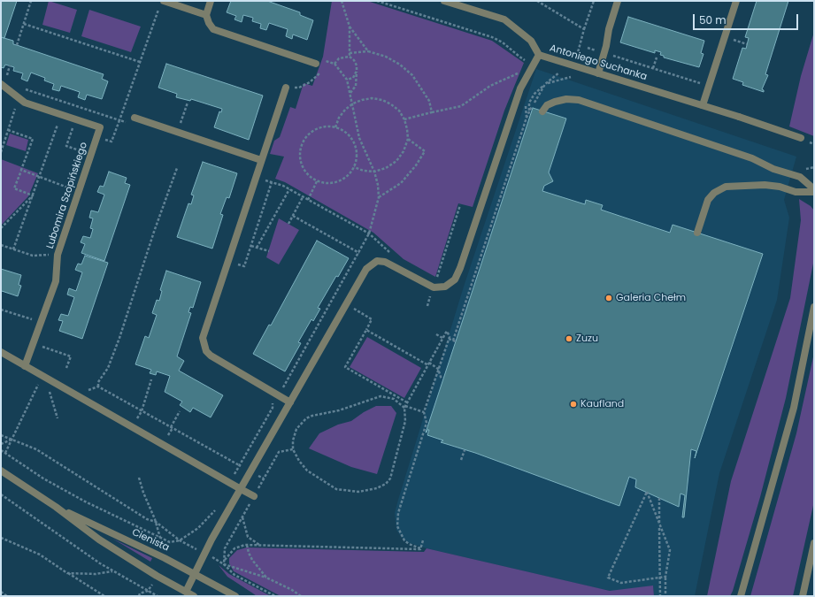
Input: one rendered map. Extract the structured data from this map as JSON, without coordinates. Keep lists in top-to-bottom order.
{
  "streets": {
    "street": ["Antoniego Suchanka", "Lubomira Szopińskiego", "Cienista"]
  },
  "places": ["Galeria Chełm", "Zuzu", "Kaufland"],
  "scale_bar": "50 m"
}
